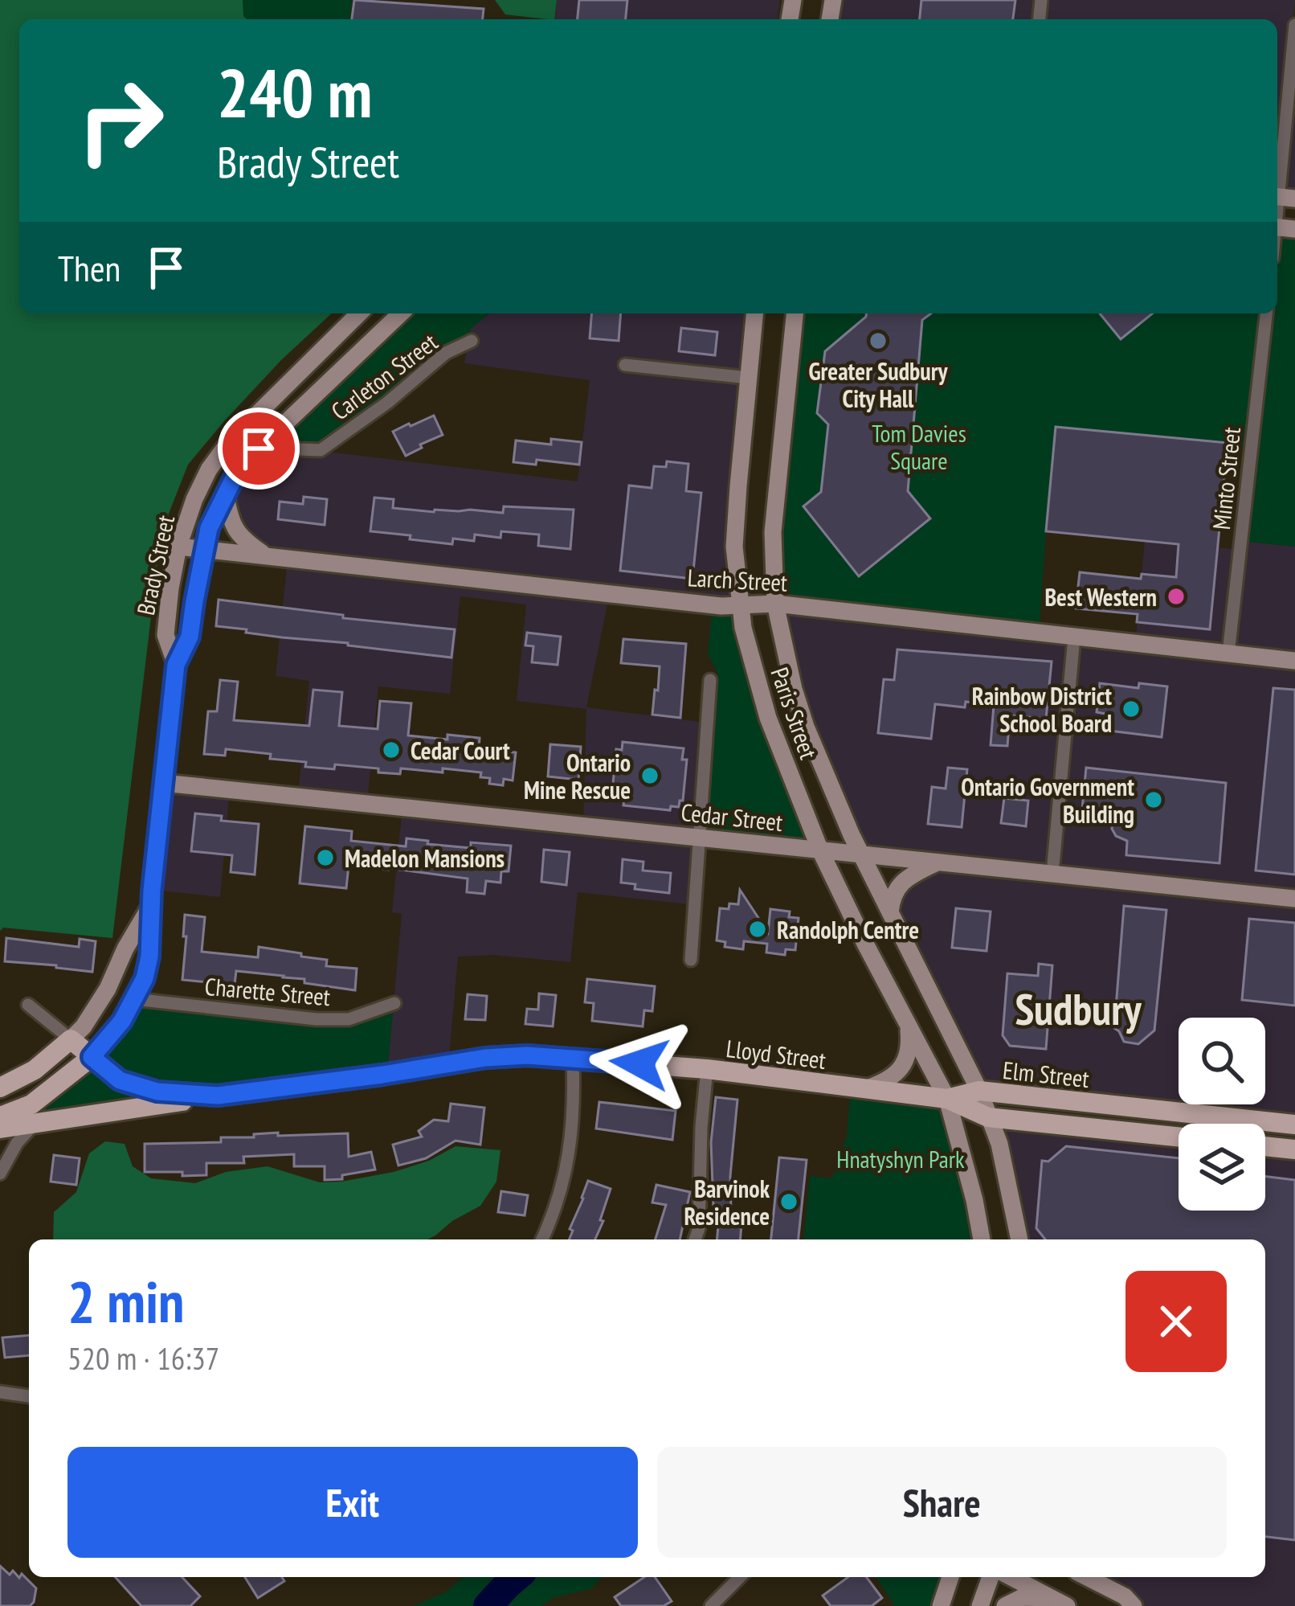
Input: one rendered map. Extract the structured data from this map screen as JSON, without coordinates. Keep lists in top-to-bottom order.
{
  "streets": {
    "main road": [
      "Brady Street",
      "Larch Street",
      "Paris Street",
      "Cedar Street",
      "Lloyd Street",
      "Elm Street"
    ],
    "street": ["Carleton Street", "Minto Street", "Charette Street"]
  },
  "crossings": [
    ["Carleton Street", "Brady Street"],
    ["Minto Street", "Larch Street"],
    ["Brady Street", "Larch Street"],
    ["Brady Street", "Cedar Street"],
    ["Brady Street", "Charette Street"],
    ["Brady Street", "Lloyd Street"],
    ["Larch Street", "Paris Street"],
    ["Paris Street", "Cedar Street"],
    ["Paris Street", "Lloyd Street"],
    ["Paris Street", "Elm Street"],
    ["Lloyd Street", "Elm Street"]
  ],
  "districts": ["Sudbury"],
  "parks": ["Tom Davies Square", "Hnatyshyn Park"],
  "places": [
    "Greater Sudbury City Hall",
    "Best Western",
    "Rainbow District School Board",
    "Cedar Court",
    "Ontario Mine Rescue",
    "Ontario Government Building",
    "Madelon Mansions",
    "Randolph Centre",
    "Barvinok Residence"
  ],
  "page": {
    "turn": ["240 m", "Brady Street"],
    "then": "Then",
    "heading": ["2 min", "520 m · 16:37"],
    "buttons": ["Exit", "Share"]
  }
}
